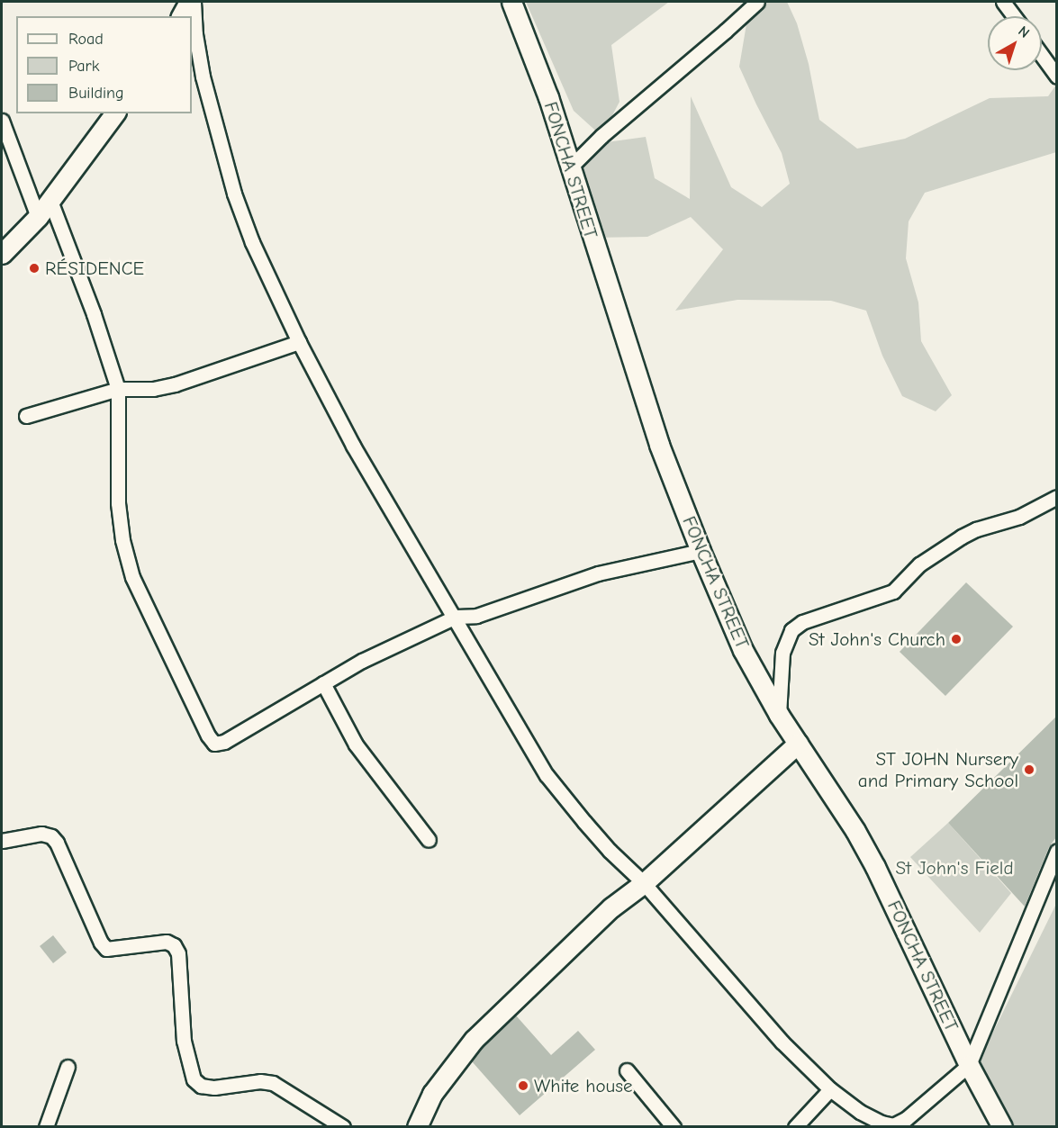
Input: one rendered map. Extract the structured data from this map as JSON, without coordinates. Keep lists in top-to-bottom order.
{
  "streets": {
    "main road": ["FONCHA STREET"]
  },
  "parks": ["St John's Field"],
  "places": [
    "RÉSIDENCE",
    "St John's Church",
    "ST JOHN Nursery and Primary School",
    "White house"
  ],
  "legend": ["Road", "Park", "Building"],
  "north": "top right"
}
